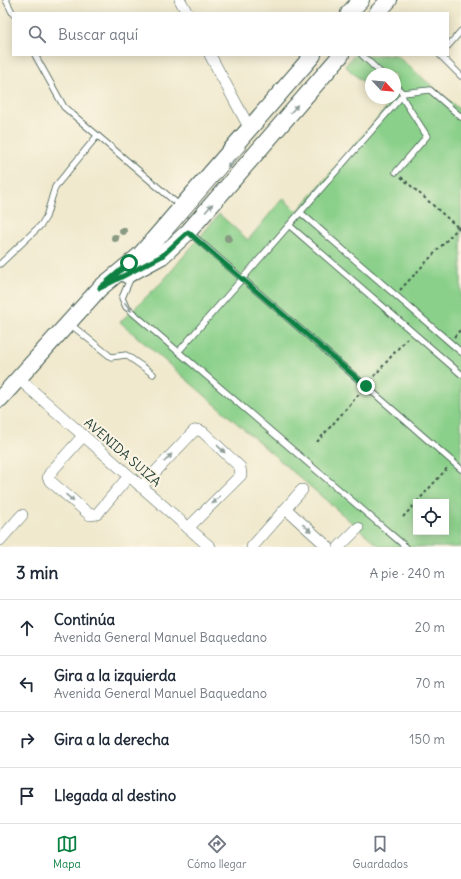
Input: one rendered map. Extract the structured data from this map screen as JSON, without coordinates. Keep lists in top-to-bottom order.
{
  "streets": {
    "street": ["AVENIDA SUIZA"]
  },
  "north": "bottom right",
  "page": {
    "search": "Buscar aquí",
    "heading": ["3 min", "A pie · 240 m"],
    "list": [
      ["Continúa", "Avenida General Manuel Baquedano", "20 m"],
      ["Gira a la izquierda", "Avenida General Manuel Baquedano", "70 m"],
      ["Gira a la derecha", "150 m"],
      "Llegada al destino"
    ],
    "nav": ["Mapa", "Cómo llegar", "Guardados"]
  }
}
